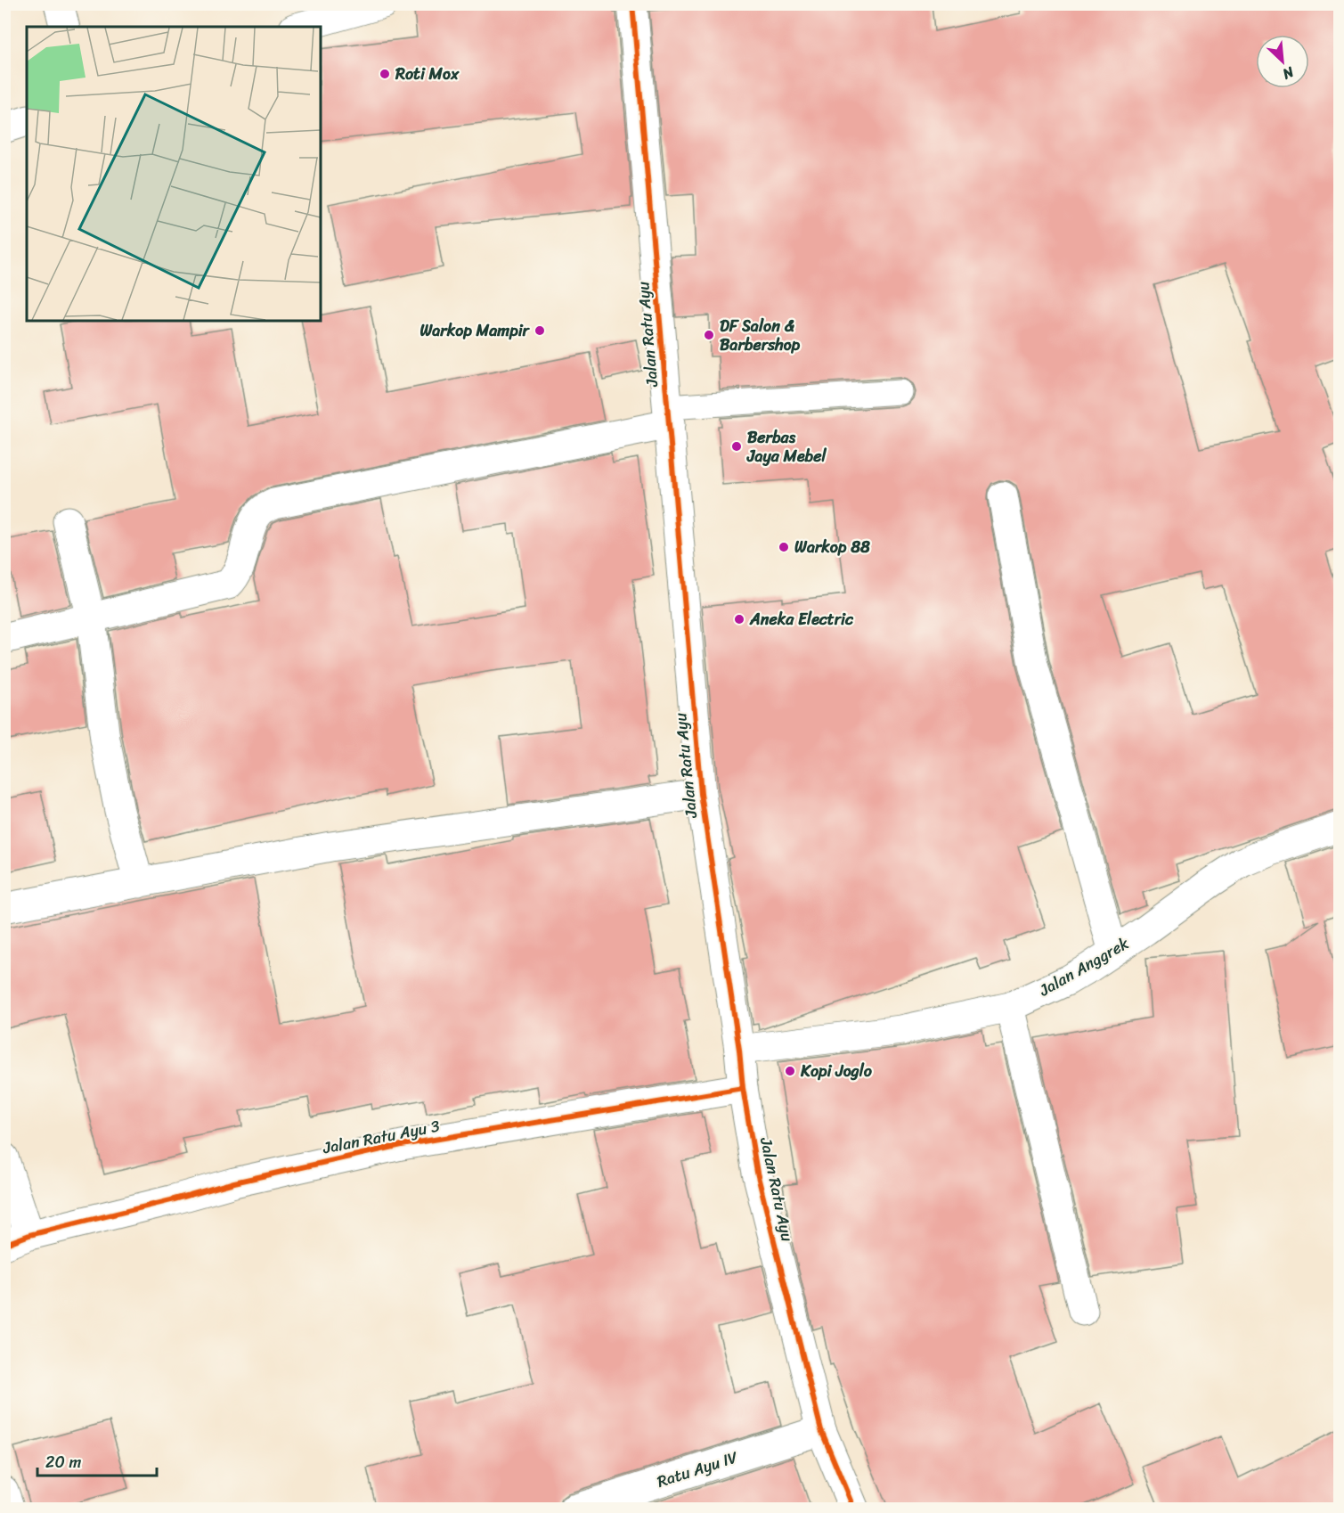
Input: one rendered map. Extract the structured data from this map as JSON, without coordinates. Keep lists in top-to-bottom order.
{
  "streets": {
    "street": [
      "Jalan Ratu Ayu",
      "Jalan Anggrek",
      "Jalan Ratu Ayu 3",
      "Ratu Ayu IV"
    ]
  },
  "crossings": [
    ["Jalan Ratu Ayu", "Jalan Anggrek"],
    ["Jalan Ratu Ayu", "Jalan Ratu Ayu 3"],
    ["Jalan Ratu Ayu", "Ratu Ayu IV"]
  ],
  "places": [
    "Roti Mox",
    "Warkop Mampir",
    "DF Salon & Barbershop",
    "Berbas Jaya Mebel",
    "Warkop 88",
    "Aneka Electric",
    "Kopi Joglo"
  ],
  "scale_bar": "20 m",
  "north": "bottom right"
}
